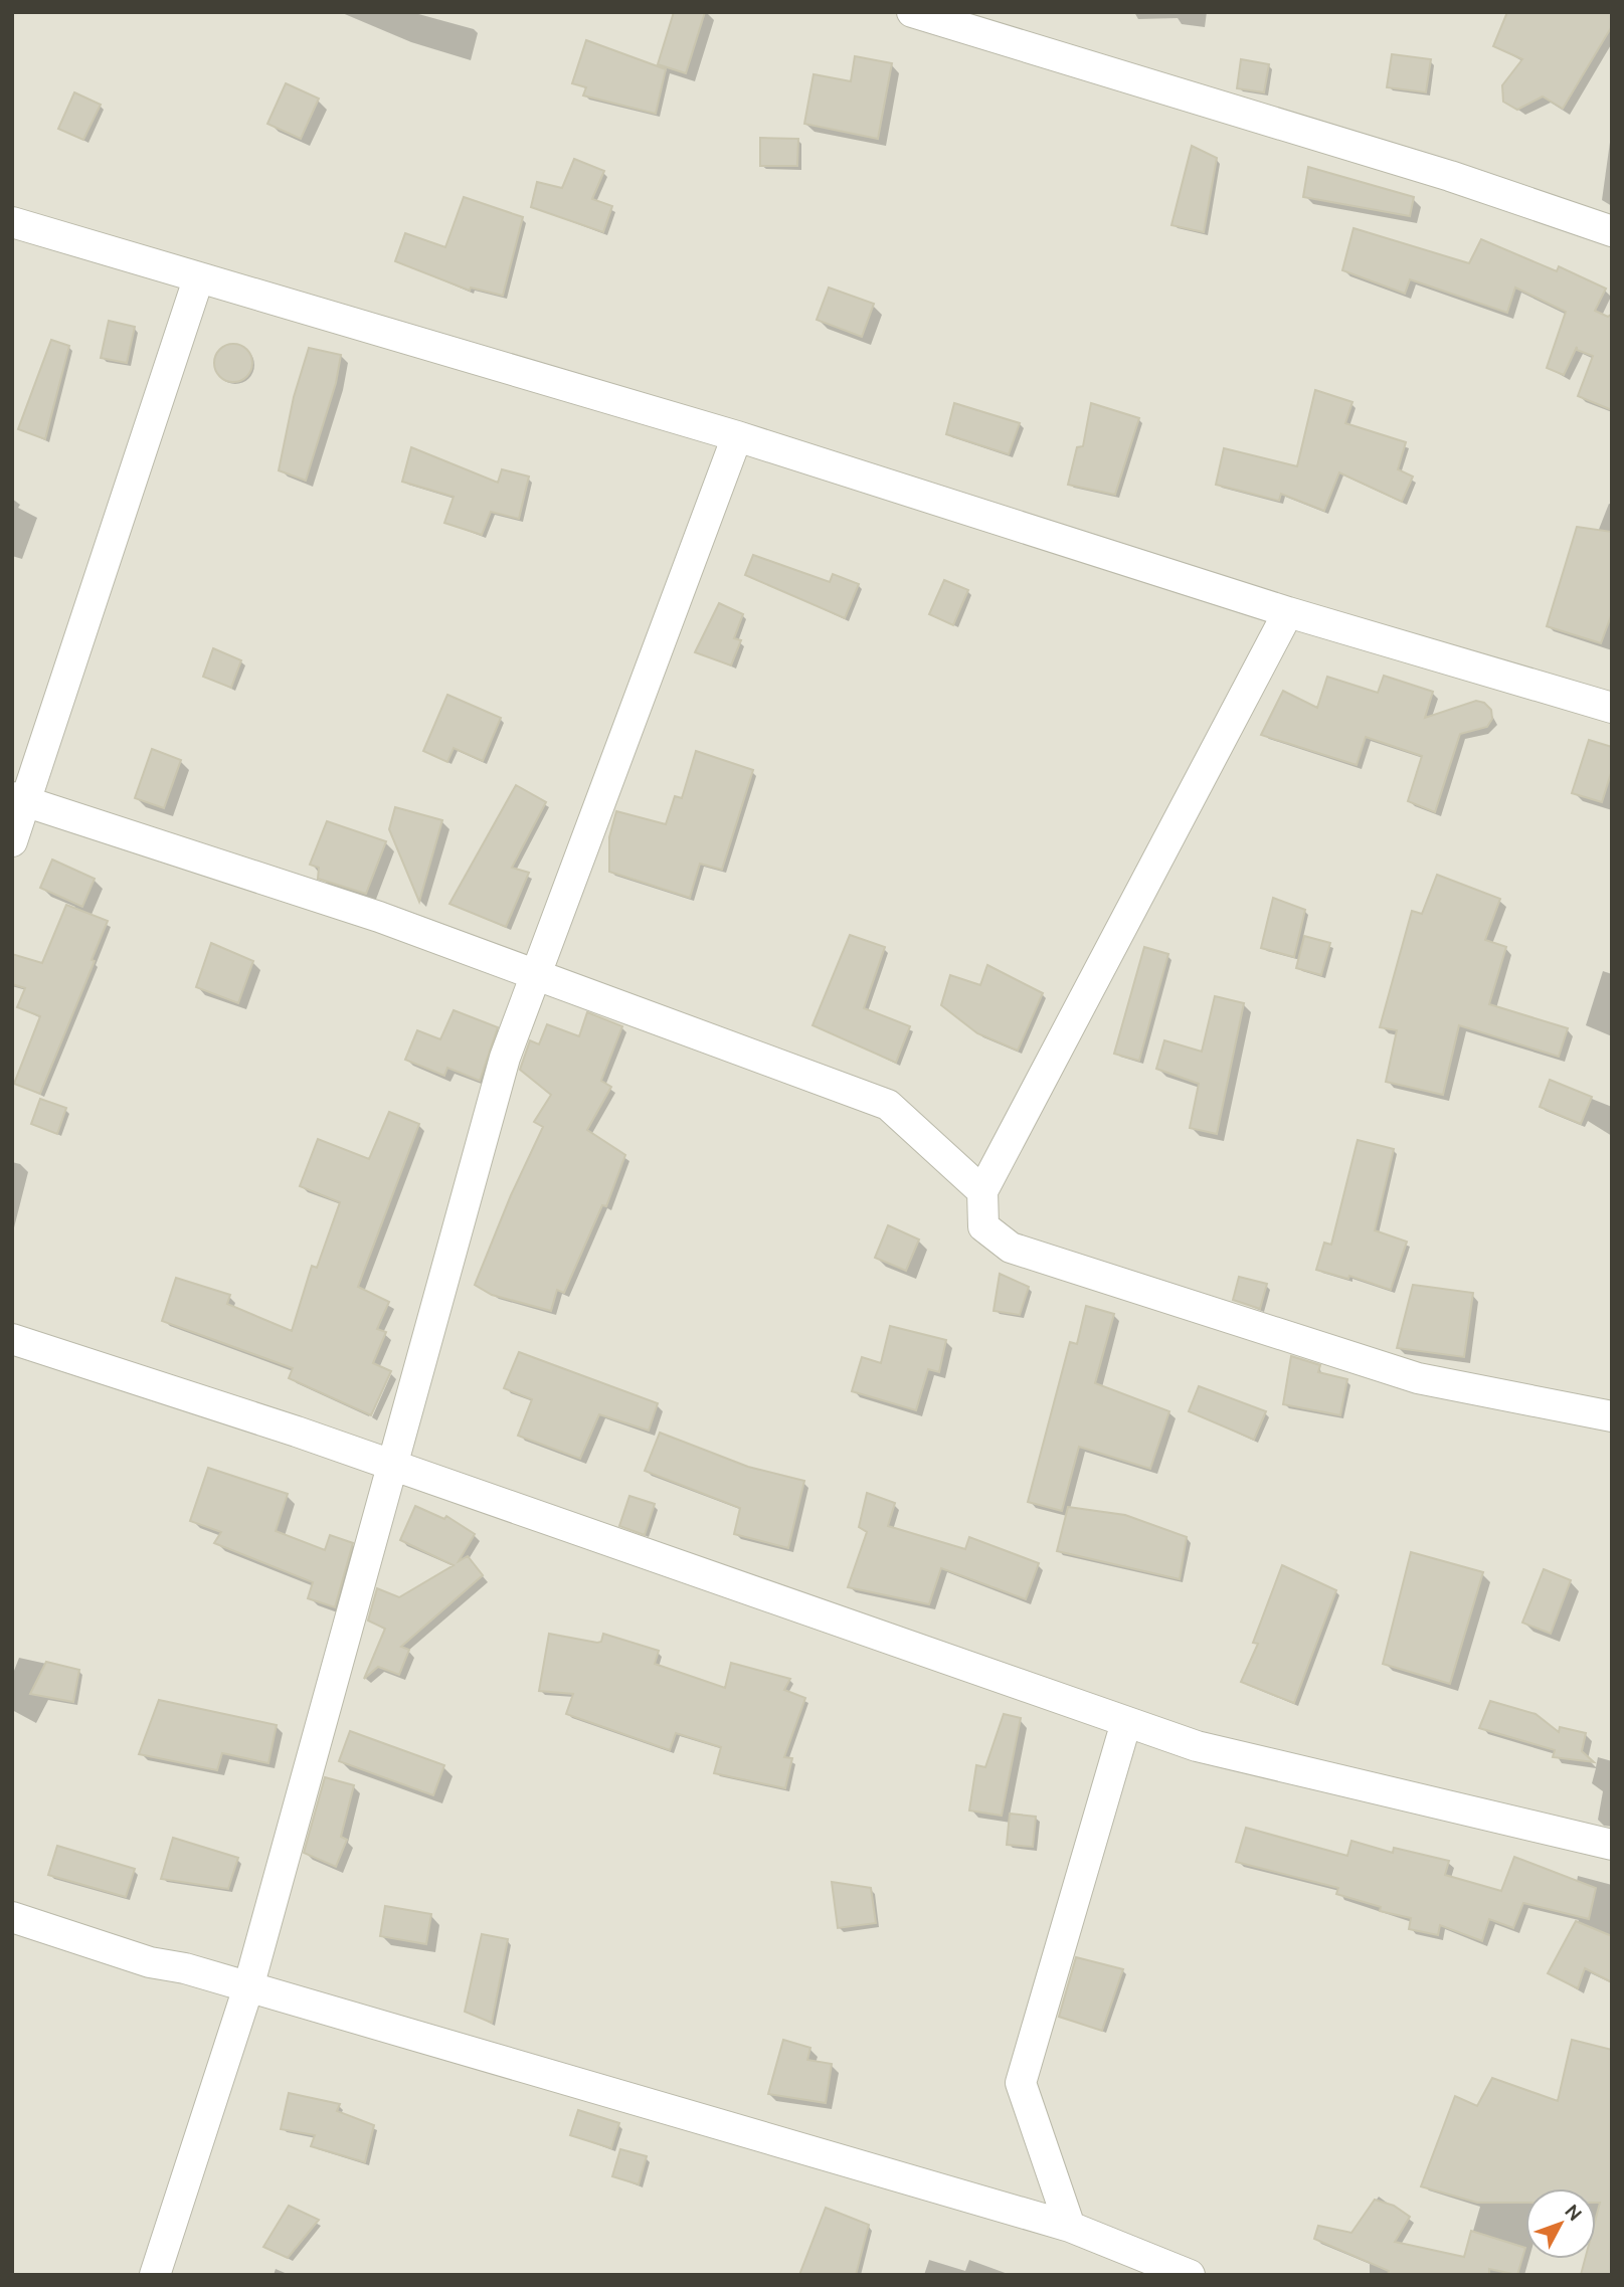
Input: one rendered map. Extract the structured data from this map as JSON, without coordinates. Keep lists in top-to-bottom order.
{
  "north": "top right"
}
